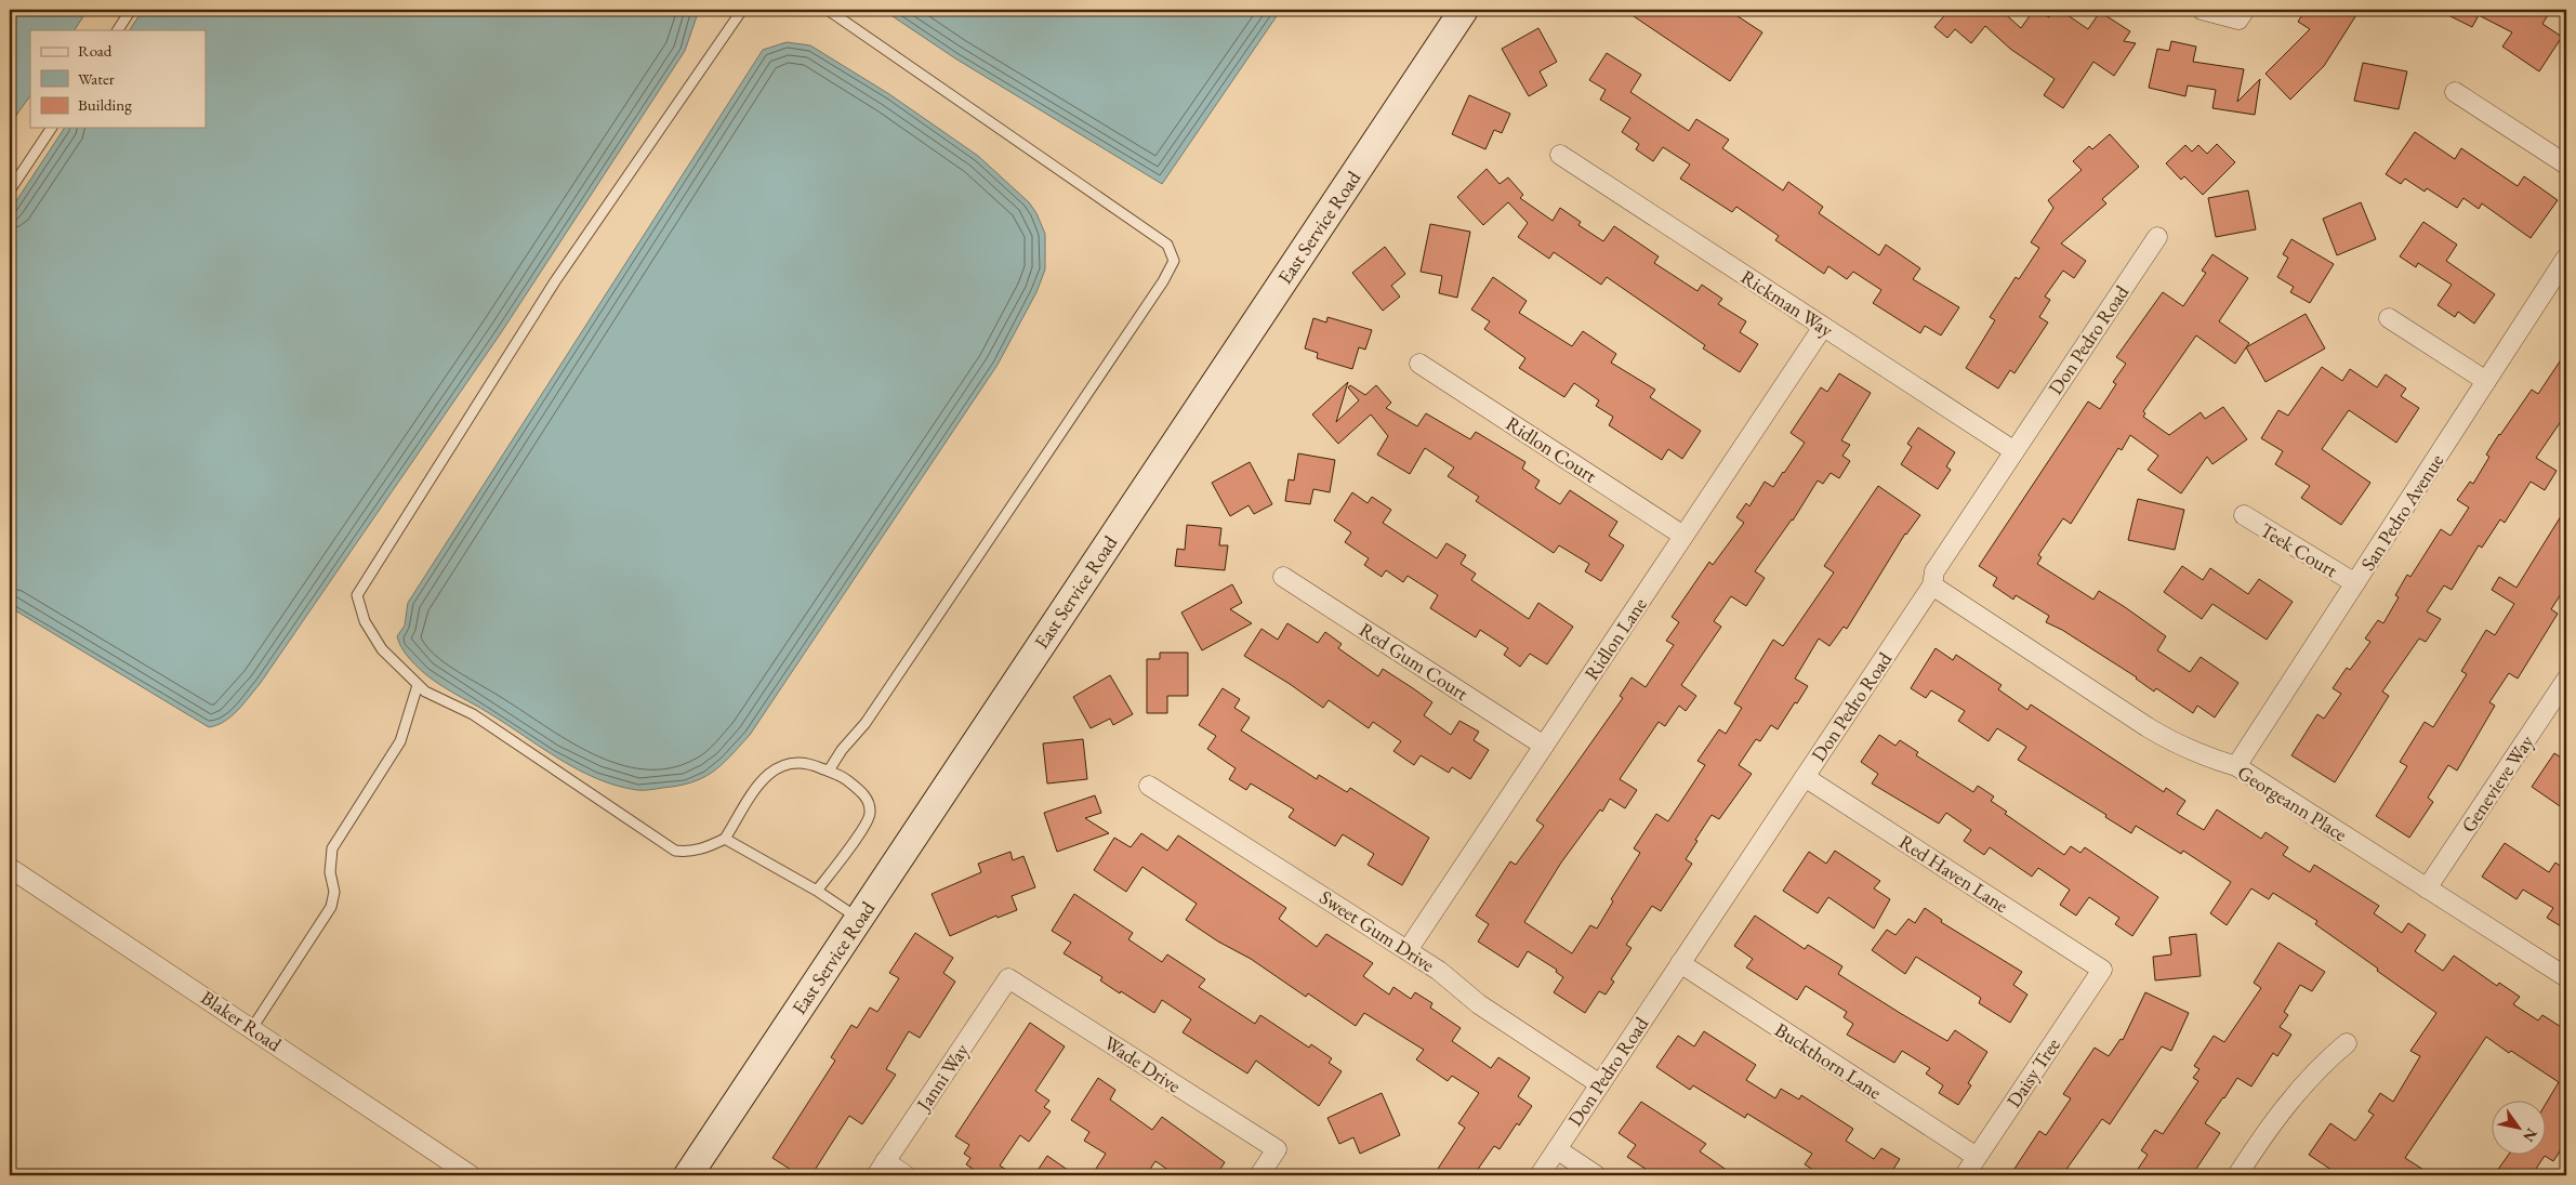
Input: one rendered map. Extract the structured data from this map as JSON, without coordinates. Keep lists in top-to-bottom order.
{
  "streets": {
    "street": [
      "East Service Road",
      "Rickman Way",
      "Don Pedro Road",
      "Ridlon Court",
      "San Pedro Avenue",
      "Teek Court",
      "Ridlon Lane",
      "Red Gum Court",
      "Genevieve Way",
      "Georgeann Place",
      "Red Haven Lane",
      "Sweet Gum Drive",
      "Blaker Road",
      "Buckthorn Lane",
      "Wade Drive",
      "Daisy Tree",
      "Janni Way"
    ]
  },
  "crossings": [
    ["Rickman Way", "Don Pedro Road"],
    ["Rickman Way", "Ridlon Lane"],
    ["Don Pedro Road", "Georgeann Place"],
    ["Don Pedro Road", "Red Haven Lane"],
    ["Don Pedro Road", "Sweet Gum Drive"],
    ["Don Pedro Road", "Buckthorn Lane"],
    ["Ridlon Court", "Ridlon Lane"],
    ["San Pedro Avenue", "Teek Court"],
    ["San Pedro Avenue", "Georgeann Place"],
    ["Ridlon Lane", "Red Gum Court"],
    ["Ridlon Lane", "Sweet Gum Drive"],
    ["Genevieve Way", "Georgeann Place"],
    ["Red Haven Lane", "Daisy Tree"],
    ["Buckthorn Lane", "Daisy Tree"],
    ["Wade Drive", "Janni Way"]
  ],
  "legend": ["Road", "Water", "Building"],
  "north": "bottom right"
}
